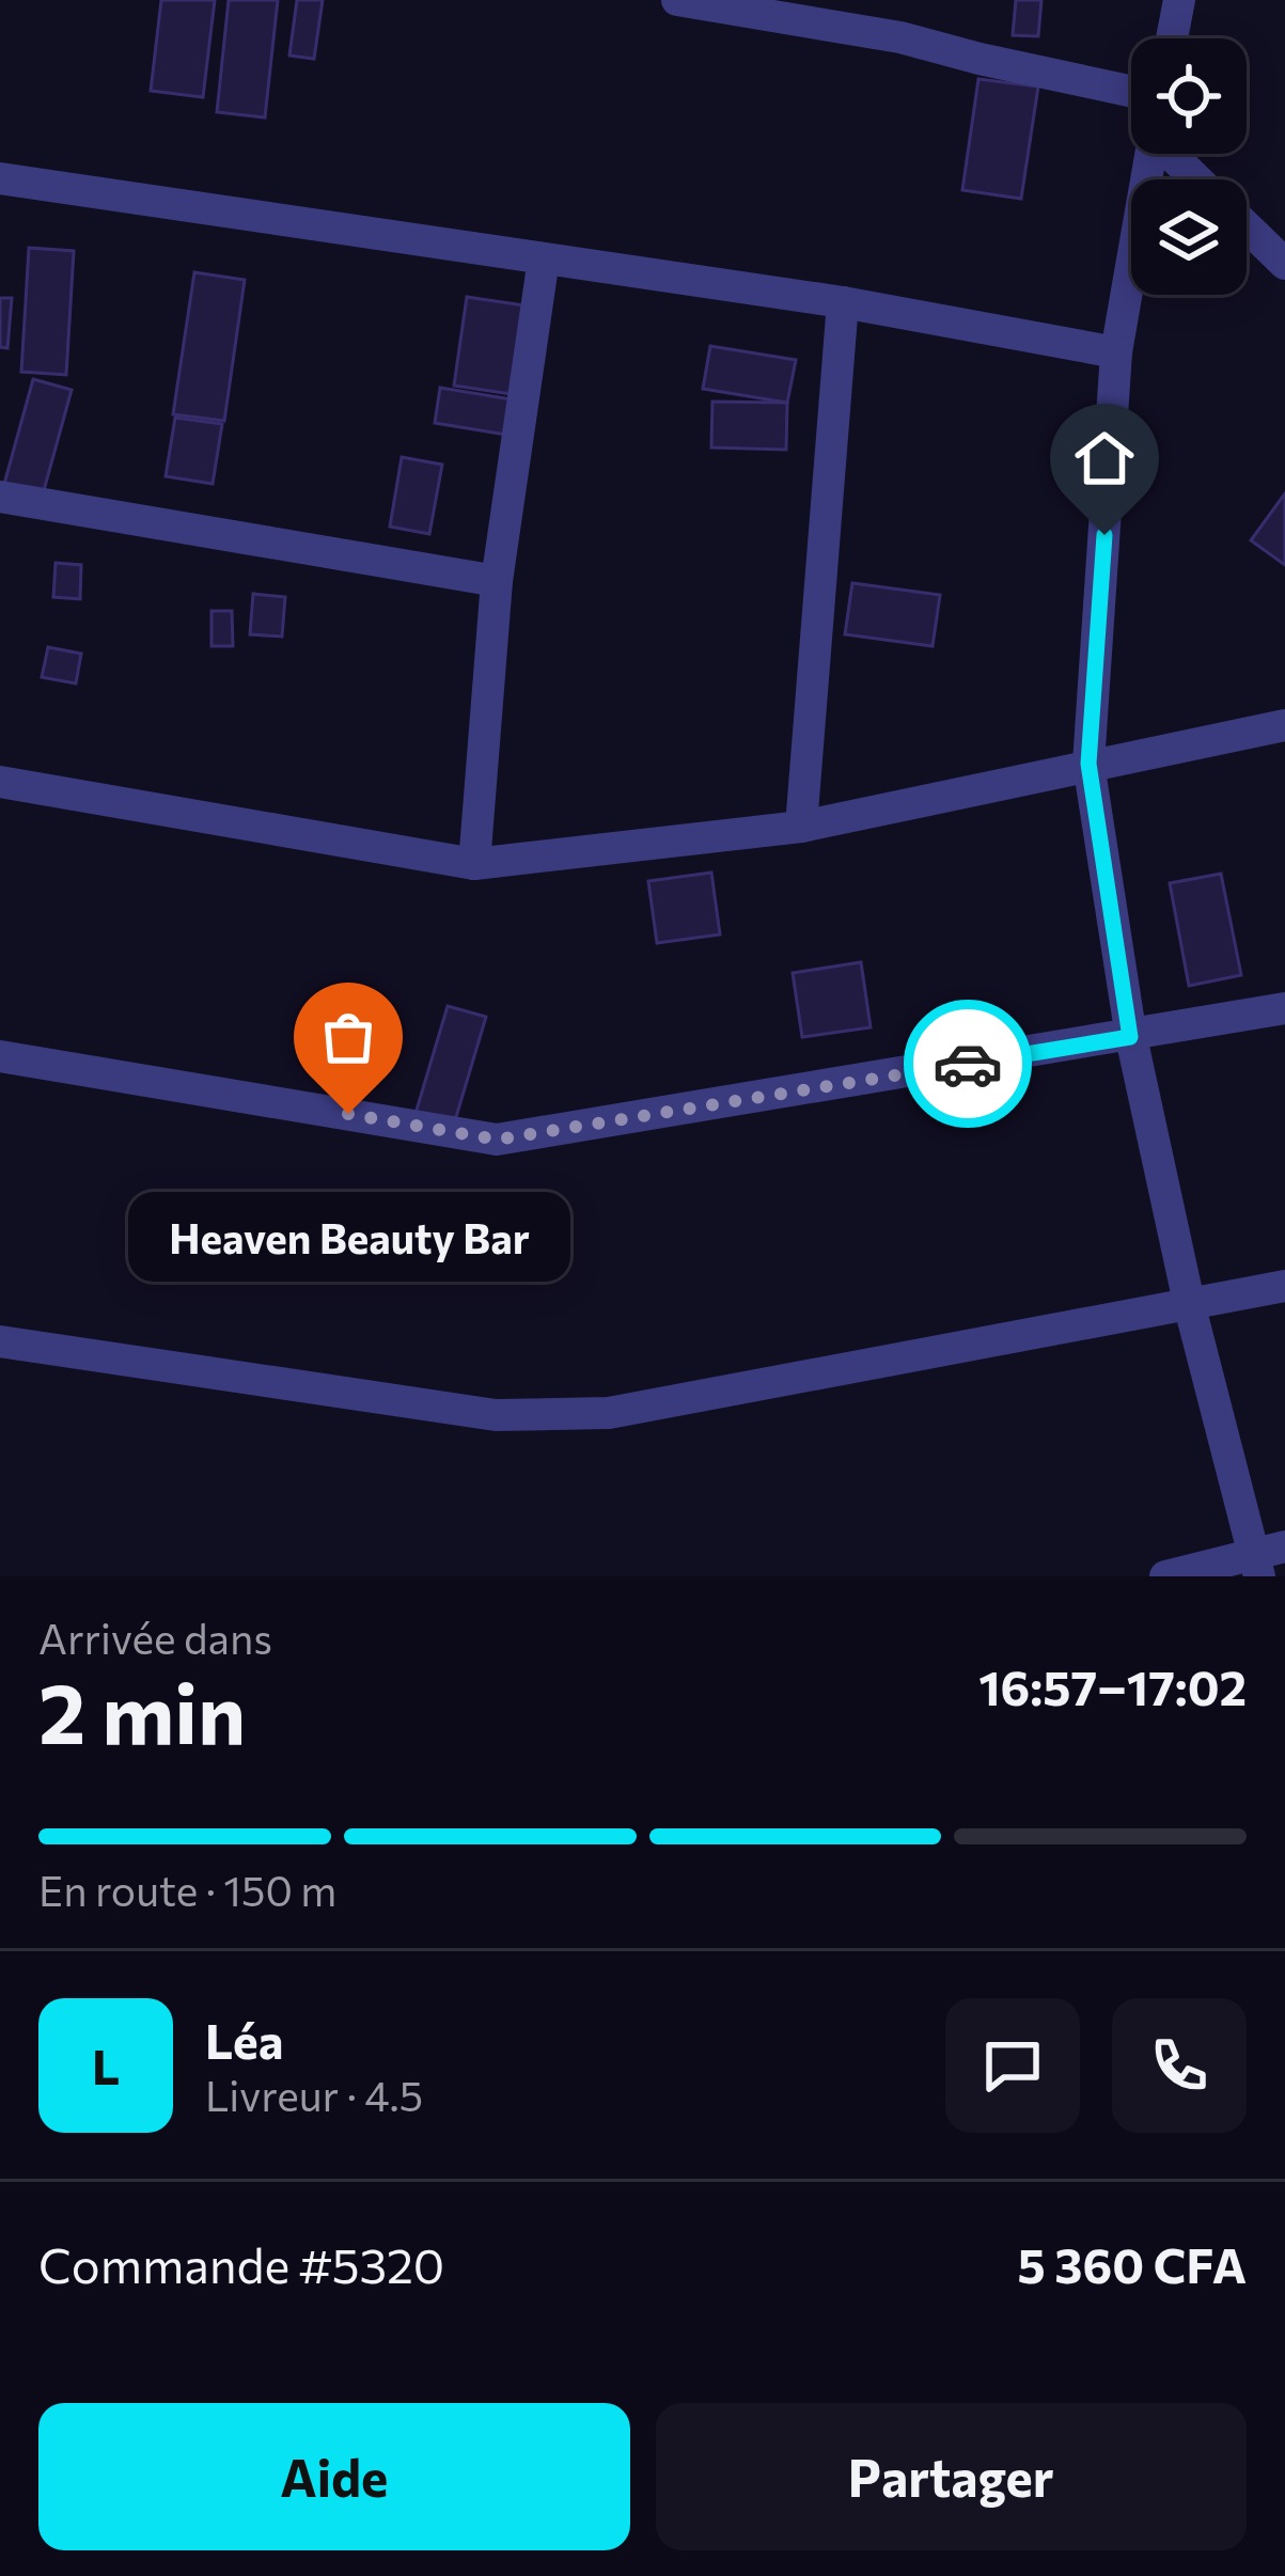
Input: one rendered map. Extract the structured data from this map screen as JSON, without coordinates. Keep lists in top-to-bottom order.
{
  "places": ["Heaven Beauty Bar"],
  "page": {
    "bubble": "Heaven Beauty Bar",
    "heading": ["2 min", "Arrivée dans", "16:57–17:02"],
    "panel": [
      "Léa",
      "Livreur · 4.5",
      "Commande #5320",
      "5 360 CFA"
    ],
    "bar": "En route · 150 m",
    "round": "L",
    "buttons": ["Aide", "Partager"]
  }
}
